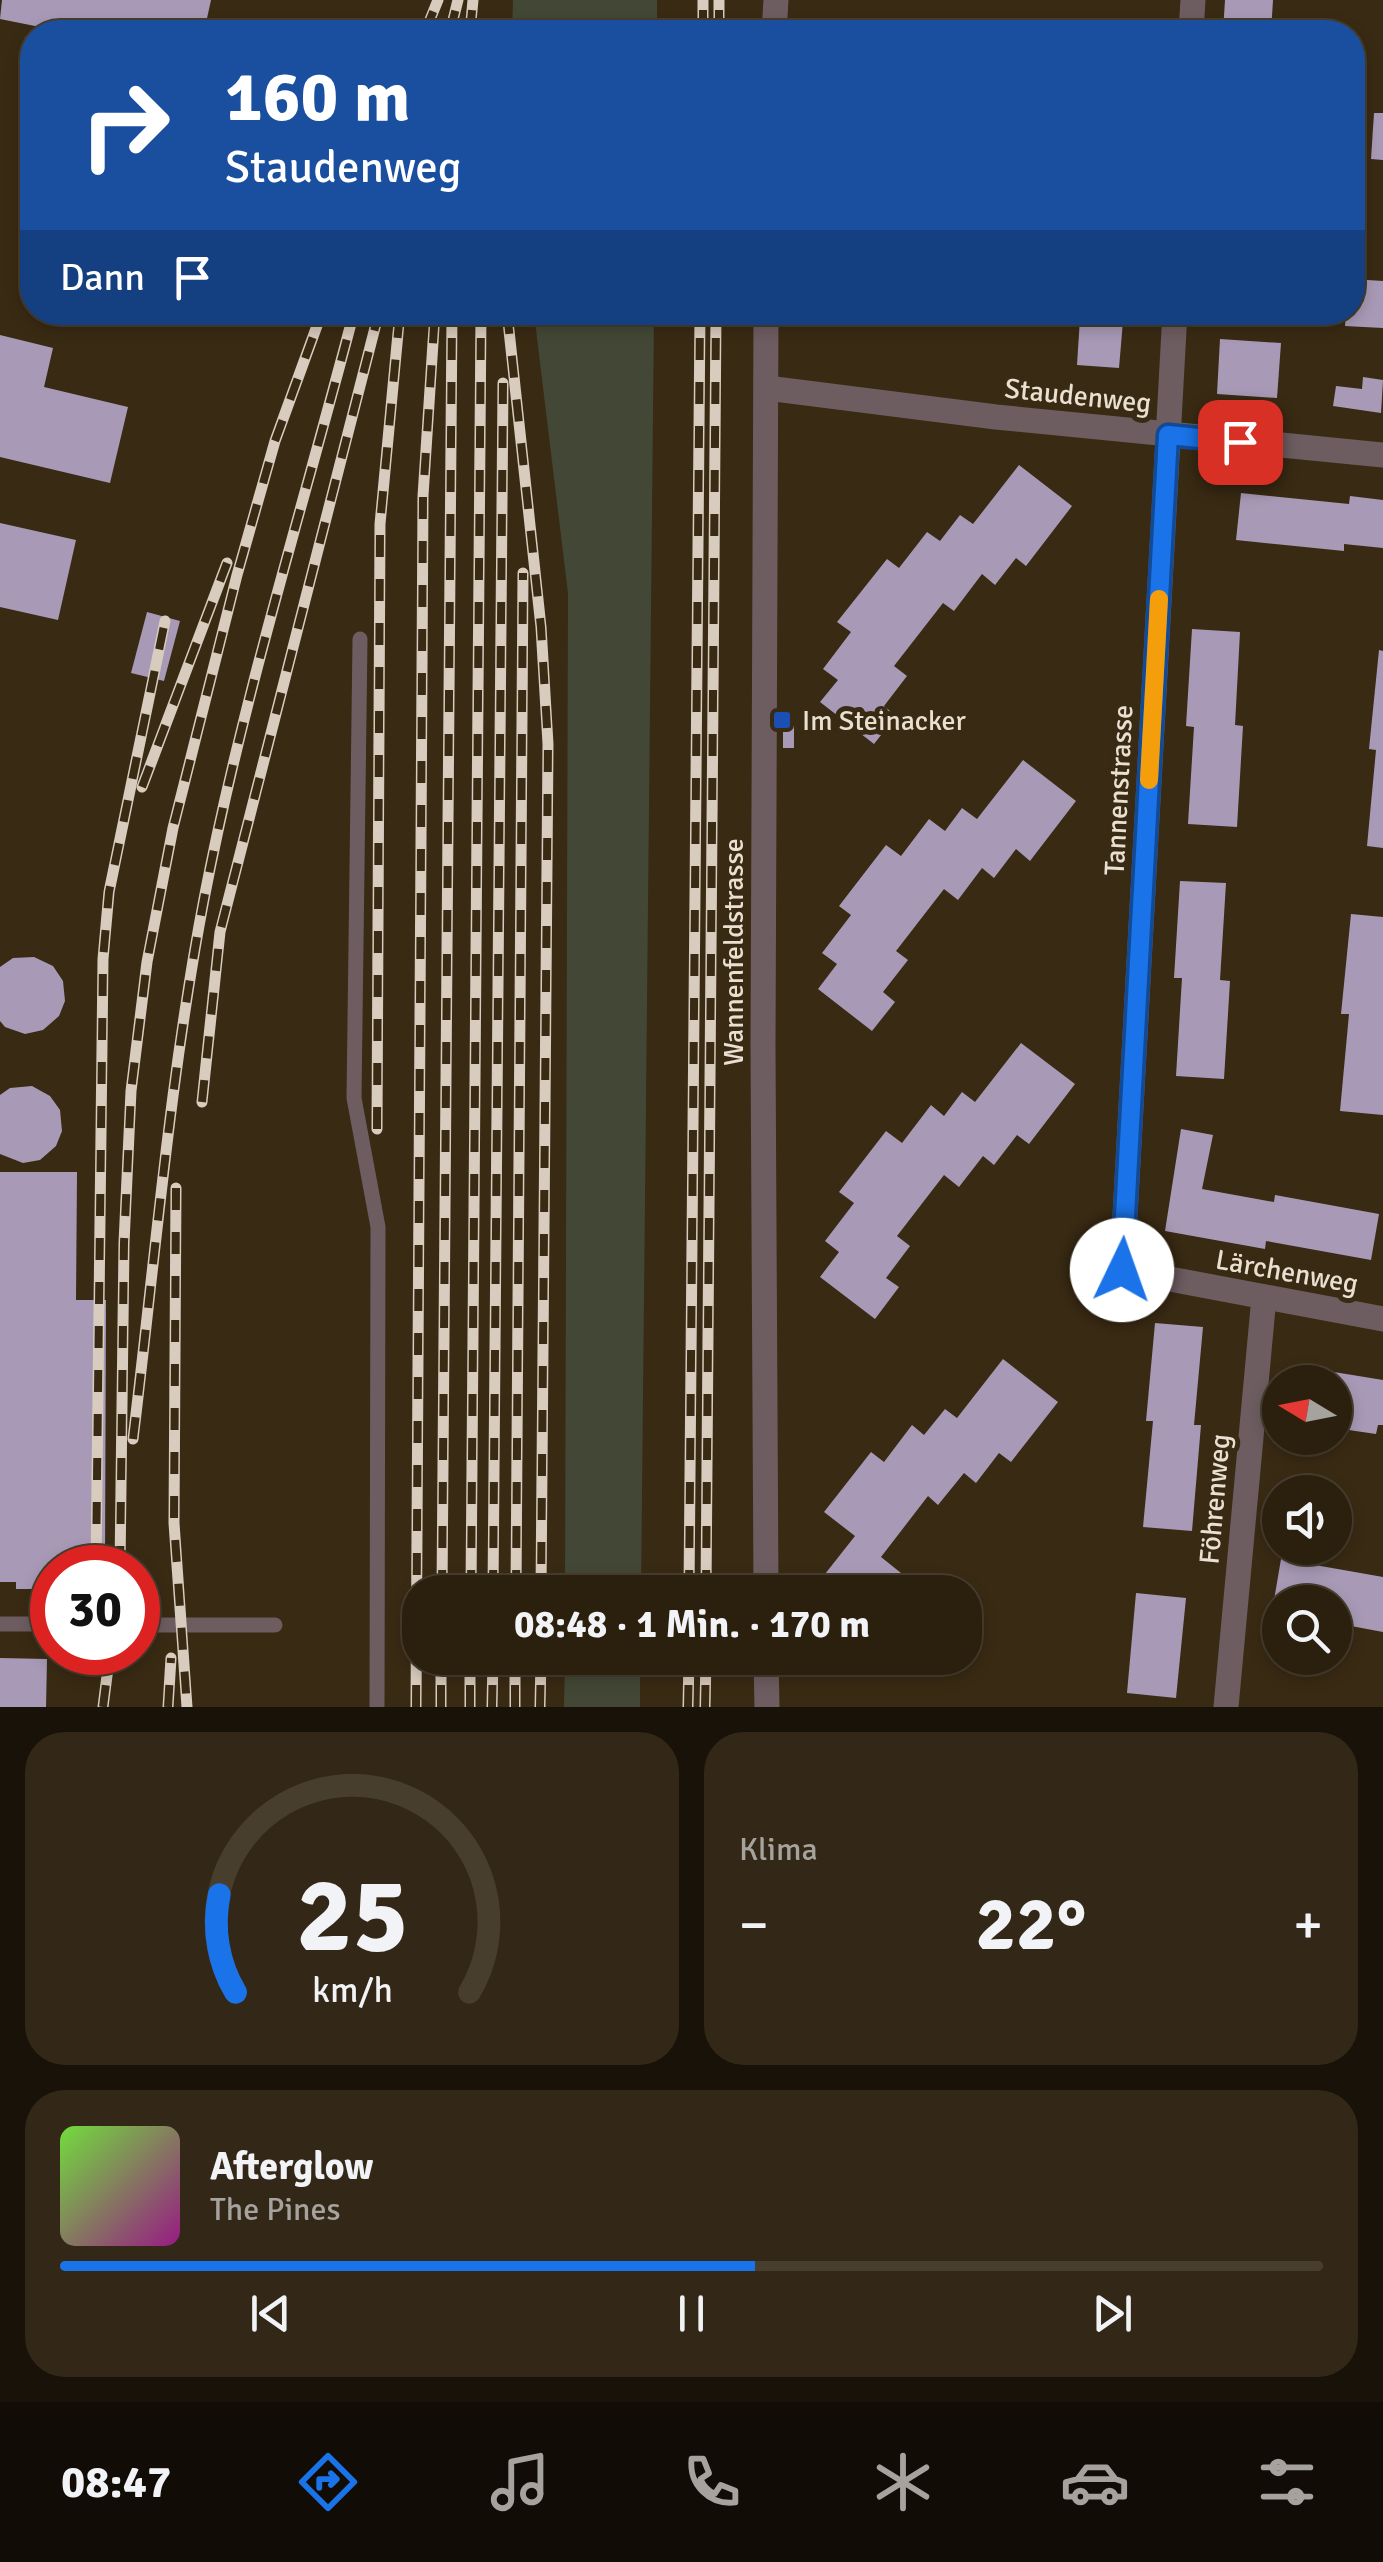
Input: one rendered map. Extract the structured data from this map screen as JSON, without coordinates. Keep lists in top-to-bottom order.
{
  "streets": {
    "street": [
      "Staudenweg",
      "Tannenstrasse",
      "Wannenfeldstrasse",
      "Lärchenweg",
      "Föhrenweg"
    ]
  },
  "crossings": [
    ["Staudenweg", "Tannenstrasse"],
    ["Staudenweg", "Wannenfeldstrasse"],
    ["Tannenstrasse", "Lärchenweg"],
    ["Lärchenweg", "Föhrenweg"]
  ],
  "places": {
    "transit": ["Im Steinacker"]
  },
  "north": "left",
  "page": {
    "turn": ["160 m", "Staudenweg"],
    "then": "Dann",
    "limit": "30",
    "trip": "08:48 · 1 Min. · 170 m",
    "tile": "Klima",
    "heat": ["−", "22°", "+"],
    "song": ["Afterglow", "The Pines"],
    "tabs": "08:47",
    "gauge": ["25", "km/h"]
  }
}
